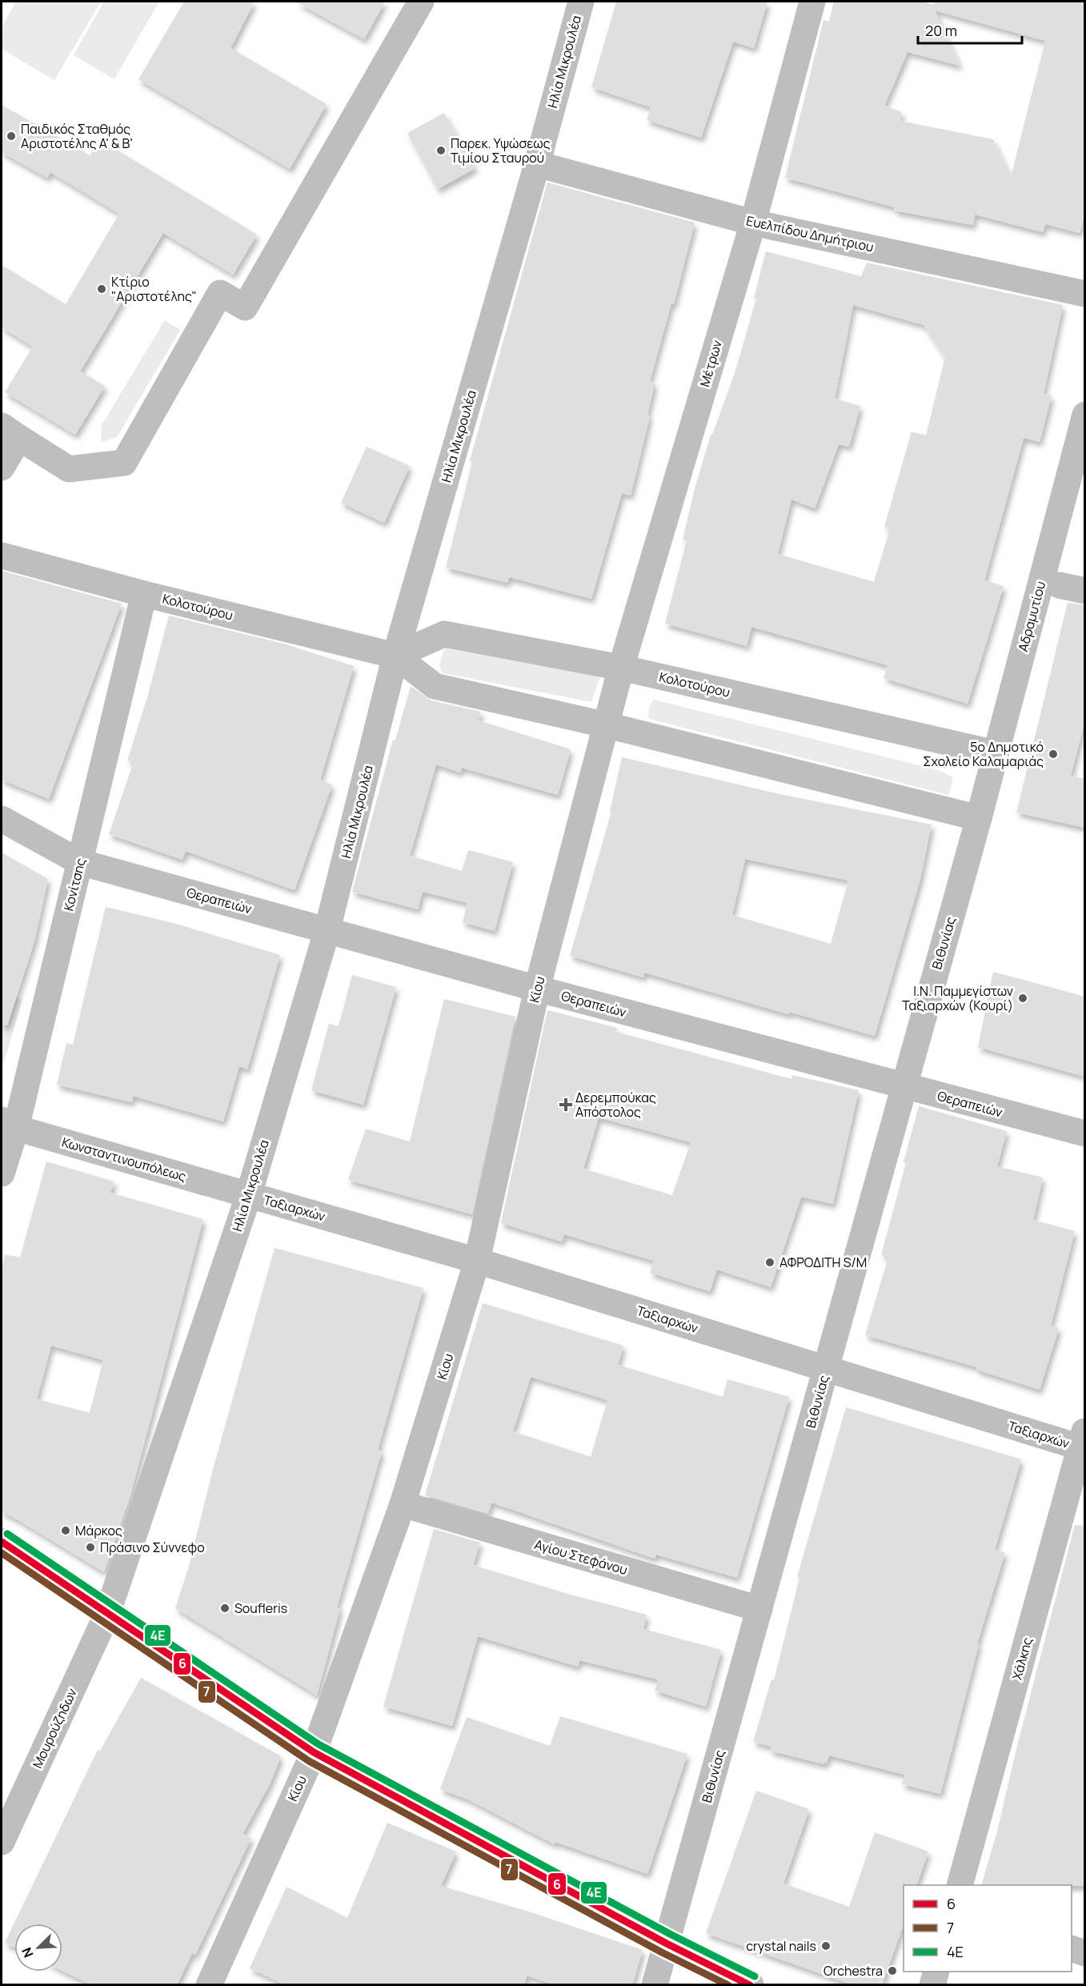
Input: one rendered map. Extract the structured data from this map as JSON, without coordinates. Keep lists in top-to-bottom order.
{
  "streets": {
    "street": [
      "Ηλία Μικρουλέα",
      "Ευελπίδου Δημήτριου",
      "Μέτρων",
      "Κολοτούρου",
      "Αδραμυτίου",
      "Κονίτσης",
      "Θεραπειών",
      "Βιθυνίας",
      "Κίου",
      "Κωνσταντινουπόλεως",
      "Ταξιαρχών",
      "Αγίου Στεφάνου",
      "Χάλκης",
      "Μουρούζηδων"
    ]
  },
  "crossings": [
    ["Ηλία Μικρουλέα", "Ευελπίδου Δημήτριου"],
    ["Ηλία Μικρουλέα", "Κολοτούρου"],
    ["Ηλία Μικρουλέα", "Θεραπειών"],
    ["Ηλία Μικρουλέα", "Κωνσταντινουπόλεως"],
    ["Ηλία Μικρουλέα", "Ταξιαρχών"],
    ["Ηλία Μικρουλέα", "Μουρούζηδων"],
    ["Ευελπίδου Δημήτριου", "Μέτρων"],
    ["Μέτρων", "Κολοτούρου"],
    ["Μέτρων", "Κίου"],
    ["Κολοτούρου", "Αδραμυτίου"],
    ["Κολοτούρου", "Κονίτσης"],
    ["Κολοτούρου", "Βιθυνίας"],
    ["Κολοτούρου", "Κίου"],
    ["Αδραμυτίου", "Βιθυνίας"],
    ["Κονίτσης", "Θεραπειών"],
    ["Κονίτσης", "Κωνσταντινουπόλεως"],
    ["Θεραπειών", "Βιθυνίας"],
    ["Θεραπειών", "Κίου"],
    ["Βιθυνίας", "Ταξιαρχών"],
    ["Βιθυνίας", "Αγίου Στεφάνου"],
    ["Κίου", "Ταξιαρχών"],
    ["Κίου", "Αγίου Στεφάνου"],
    ["Κωνσταντινουπόλεως", "Ταξιαρχών"],
    ["Ταξιαρχών", "Χάλκης"]
  ],
  "places": {
    "other": [
      "Παιδικός Σταθμός Αριστοτέλης Α' & Β'",
      "Παρεκ. Υψώσεως Τιμίου Σταυρού",
      "Κτίριο \"Αριστοτέλης\"",
      "5ο Δημοτικό Σχολείο Καλαμαριάς",
      "Ι.Ν. Παμμεγίστων Ταξιαρχών (Κουρί)",
      "ΑΦΡΟΔΙΤΗ S/M",
      "Μάρκος",
      "Πράσινο Σύννεφο",
      "Soufleris",
      "crystal nails",
      "Orchestra"
    ],
    "health": ["Δερεμπούκας Απόστολος"]
  },
  "lines": ["transit line 4Ε", "transit line 6", "transit line 7"],
  "legend": ["6", "7", "4Ε"],
  "scale_bar": "20 m",
  "north": "bottom left"
}
